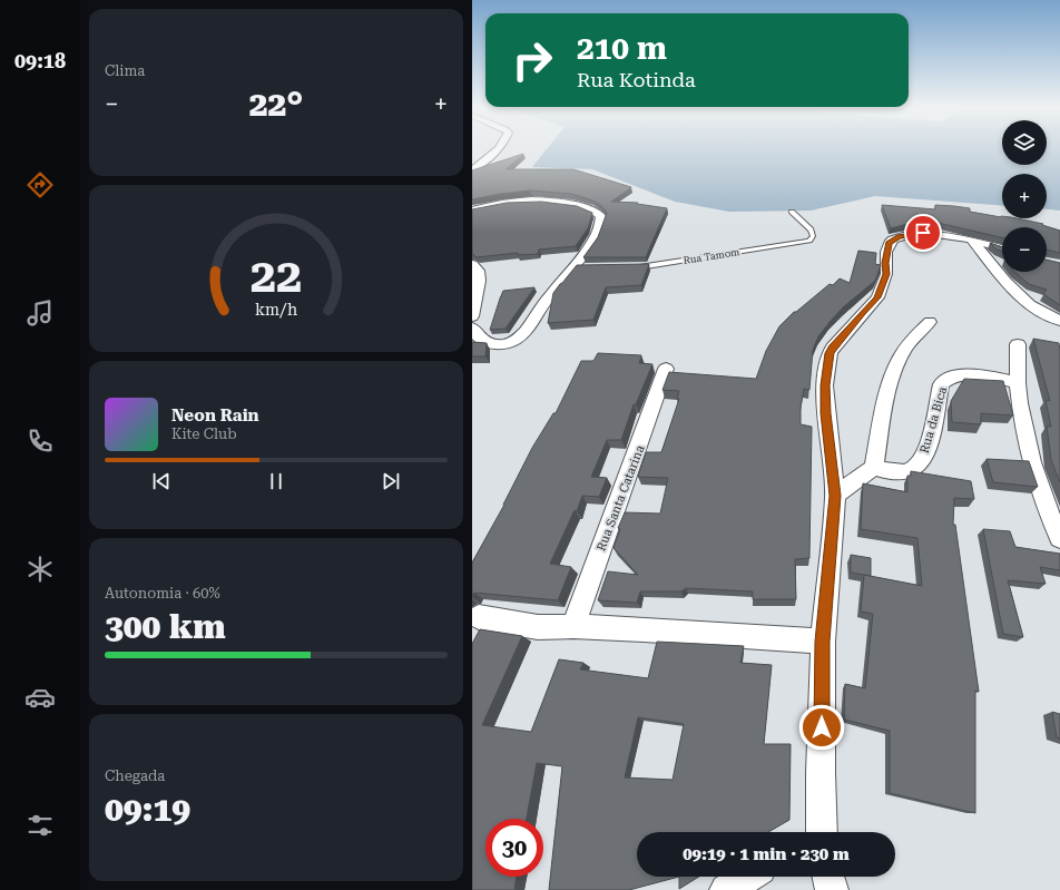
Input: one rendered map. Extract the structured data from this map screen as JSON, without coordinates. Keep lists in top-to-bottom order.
{
  "streets": {
    "street": ["Rua da Bica", "Rua Santa Catarina"],
    "lane": ["Rua Tamom"]
  },
  "page": {
    "tabs": "09:18",
    "tile": [
      "Clima",
      ["Autonomia · 60%", "300 km"],
      ["Chegada", "09:19"]
    ],
    "turn": ["210 m", "Rua Kotinda"],
    "heat": ["−", "22°", "+"],
    "map_buttons": ["+", "−"],
    "song": ["Neon Rain", "Kite Club"],
    "limit": "30",
    "trip": "09:19 · 1 min · 230 m",
    "gauge": ["22", "km/h"]
  }
}
